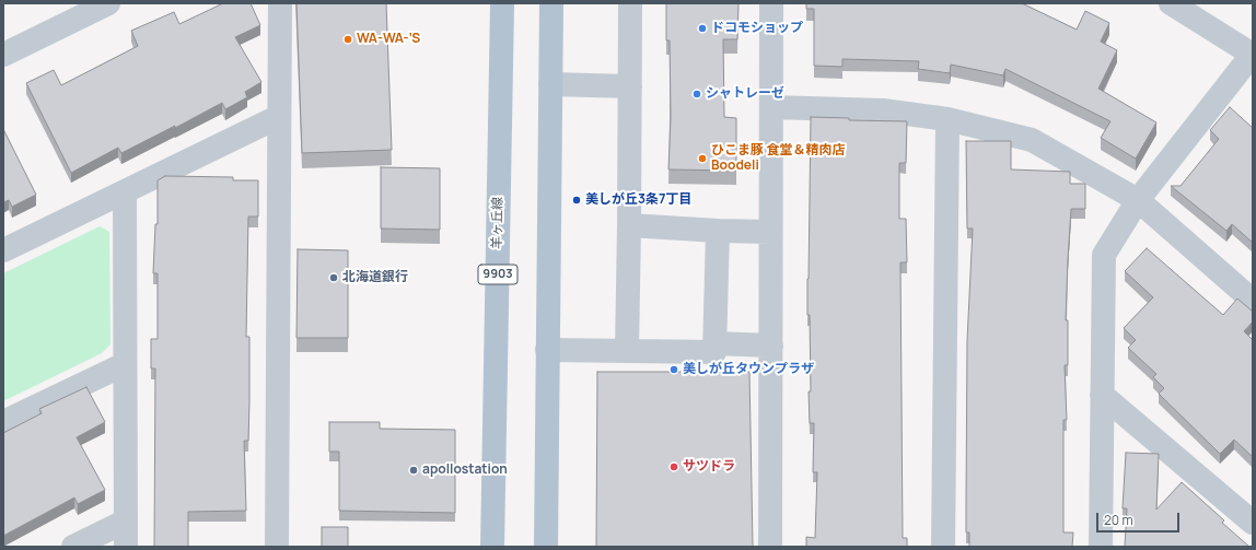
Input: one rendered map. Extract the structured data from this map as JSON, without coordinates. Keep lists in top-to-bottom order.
{
  "streets": {
    "main road": ["羊ヶ丘線", "9903"]
  },
  "places": [
    "ドコモショップ",
    "WA-WA-’S",
    "シャトレーゼ",
    "ひこま豚 食堂＆精肉店 Boodeli",
    "美しが丘3条7丁目",
    "北海道銀行",
    "美しが丘タウンプラザ",
    "サツドラ",
    "apollostation"
  ],
  "scale_bar": "20 m"
}
